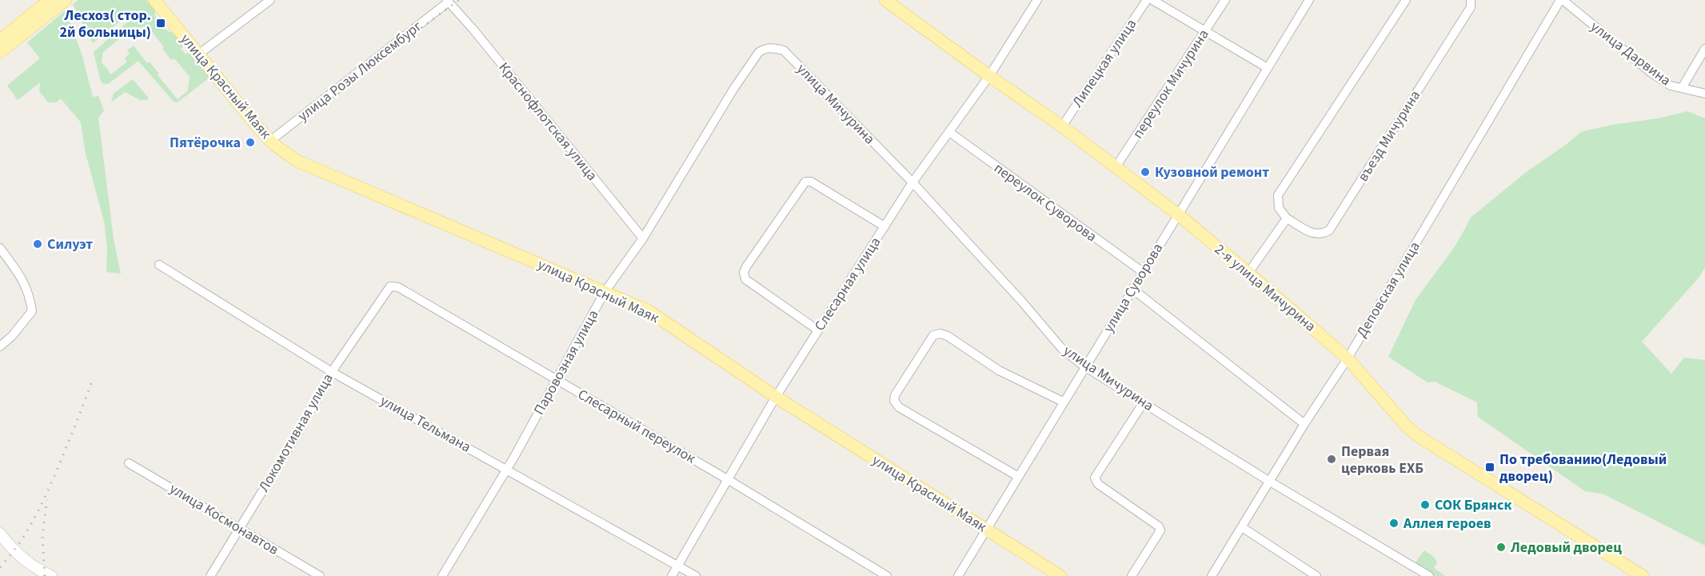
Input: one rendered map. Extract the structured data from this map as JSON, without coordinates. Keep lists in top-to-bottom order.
{
  "streets": {
    "main road": ["улица Красный Маяк", "2-я улица Мичурина"],
    "street": [
      "улица Дарвина",
      "Липецкая улица",
      "улица Розы Люксембург",
      "переулок Мичурина",
      "улица Мичурина",
      "Краснофлотская улица",
      "въезд Мичурина",
      "переулок Суворова",
      "Слесарная улица",
      "улица Суворова",
      "Деповская улица",
      "Паровозная улица",
      "улица Тельмана",
      "Слесарный переулок",
      "Локомотивная улица",
      "улица Космонавтов"
    ]
  },
  "crossings": [
    ["улица Дарвина", "Деповская улица"],
    ["Липецкая улица", "2-я улица Мичурина"],
    ["улица Розы Люксембург", "улица Красный Маяк"],
    ["улица Розы Люксембург", "Краснофлотская улица"],
    ["переулок Мичурина", "2-я улица Мичурина"],
    ["улица Красный Маяк", "Слесарная улица"],
    ["улица Красный Маяк", "улица Суворова"],
    ["улица Красный Маяк", "Паровозная улица"],
    ["улица Мичурина", "Слесарная улица"],
    ["улица Мичурина", "улица Суворова"],
    ["улица Мичурина", "Деповская улица"],
    ["улица Мичурина", "Паровозная улица"],
    ["Краснофлотская улица", "Паровозная улица"],
    ["переулок Суворова", "Слесарная улица"],
    ["переулок Суворова", "улица Суворова"],
    ["Слесарная улица", "2-я улица Мичурина"],
    ["Слесарная улица", "улица Тельмана"],
    ["Слесарная улица", "Слесарный переулок"],
    ["улица Суворова", "2-я улица Мичурина"],
    ["2-я улица Мичурина", "Деповская улица"],
    ["Паровозная улица", "улица Тельмана"],
    ["Паровозная улица", "Слесарный переулок"],
    ["улица Тельмана", "Локомотивная улица"],
    ["Слесарный переулок", "Локомотивная улица"],
    ["Локомотивная улица", "улица Космонавтов"]
  ],
  "places": {
    "transit": ["Лесхоз( стор. 2й больницы)", "По требованию(Ледовый дворец)"],
    "other": [
      "Пятёрочка",
      "Кузовной ремонт",
      "Силуэт",
      "Первая церковь ЕХБ",
      "СОК Брянск",
      "Аллея героев",
      "Ледовый дворец"
    ]
  }
}
